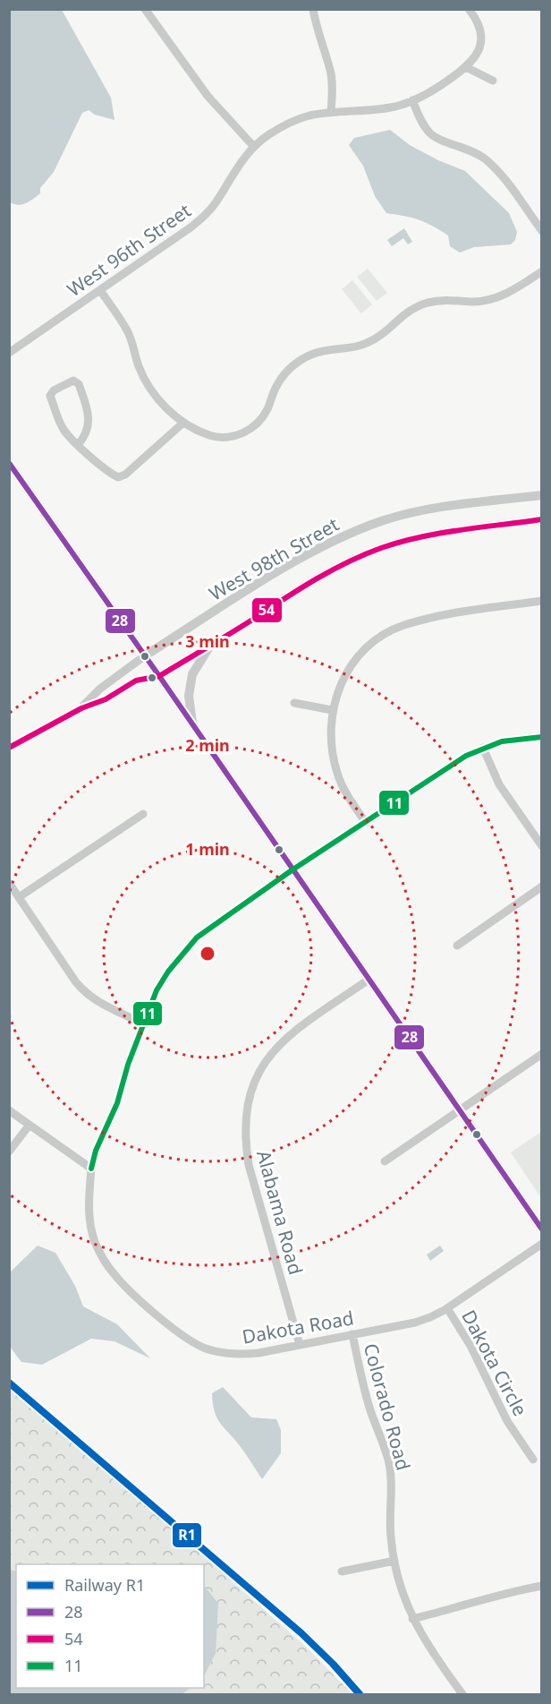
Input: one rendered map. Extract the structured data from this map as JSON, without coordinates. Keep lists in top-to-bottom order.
{
  "streets": {
    "street": [
      "West 96th Street",
      "West 98th Street",
      "Alabama Road",
      "Dakota Road",
      "Dakota Circle",
      "Colorado Road"
    ]
  },
  "crossings": [
    ["Alabama Road", "Dakota Road"],
    ["Dakota Road", "Dakota Circle"],
    ["Dakota Road", "Colorado Road"]
  ],
  "lines": [
    "transit line 28",
    "transit line 54",
    "transit line 11",
    "rail line R1"
  ],
  "legend": [
    "Railway R1",
    "28",
    "54",
    "11"
  ],
  "rings": ["3 min", "2 min", "1 min"]
}
